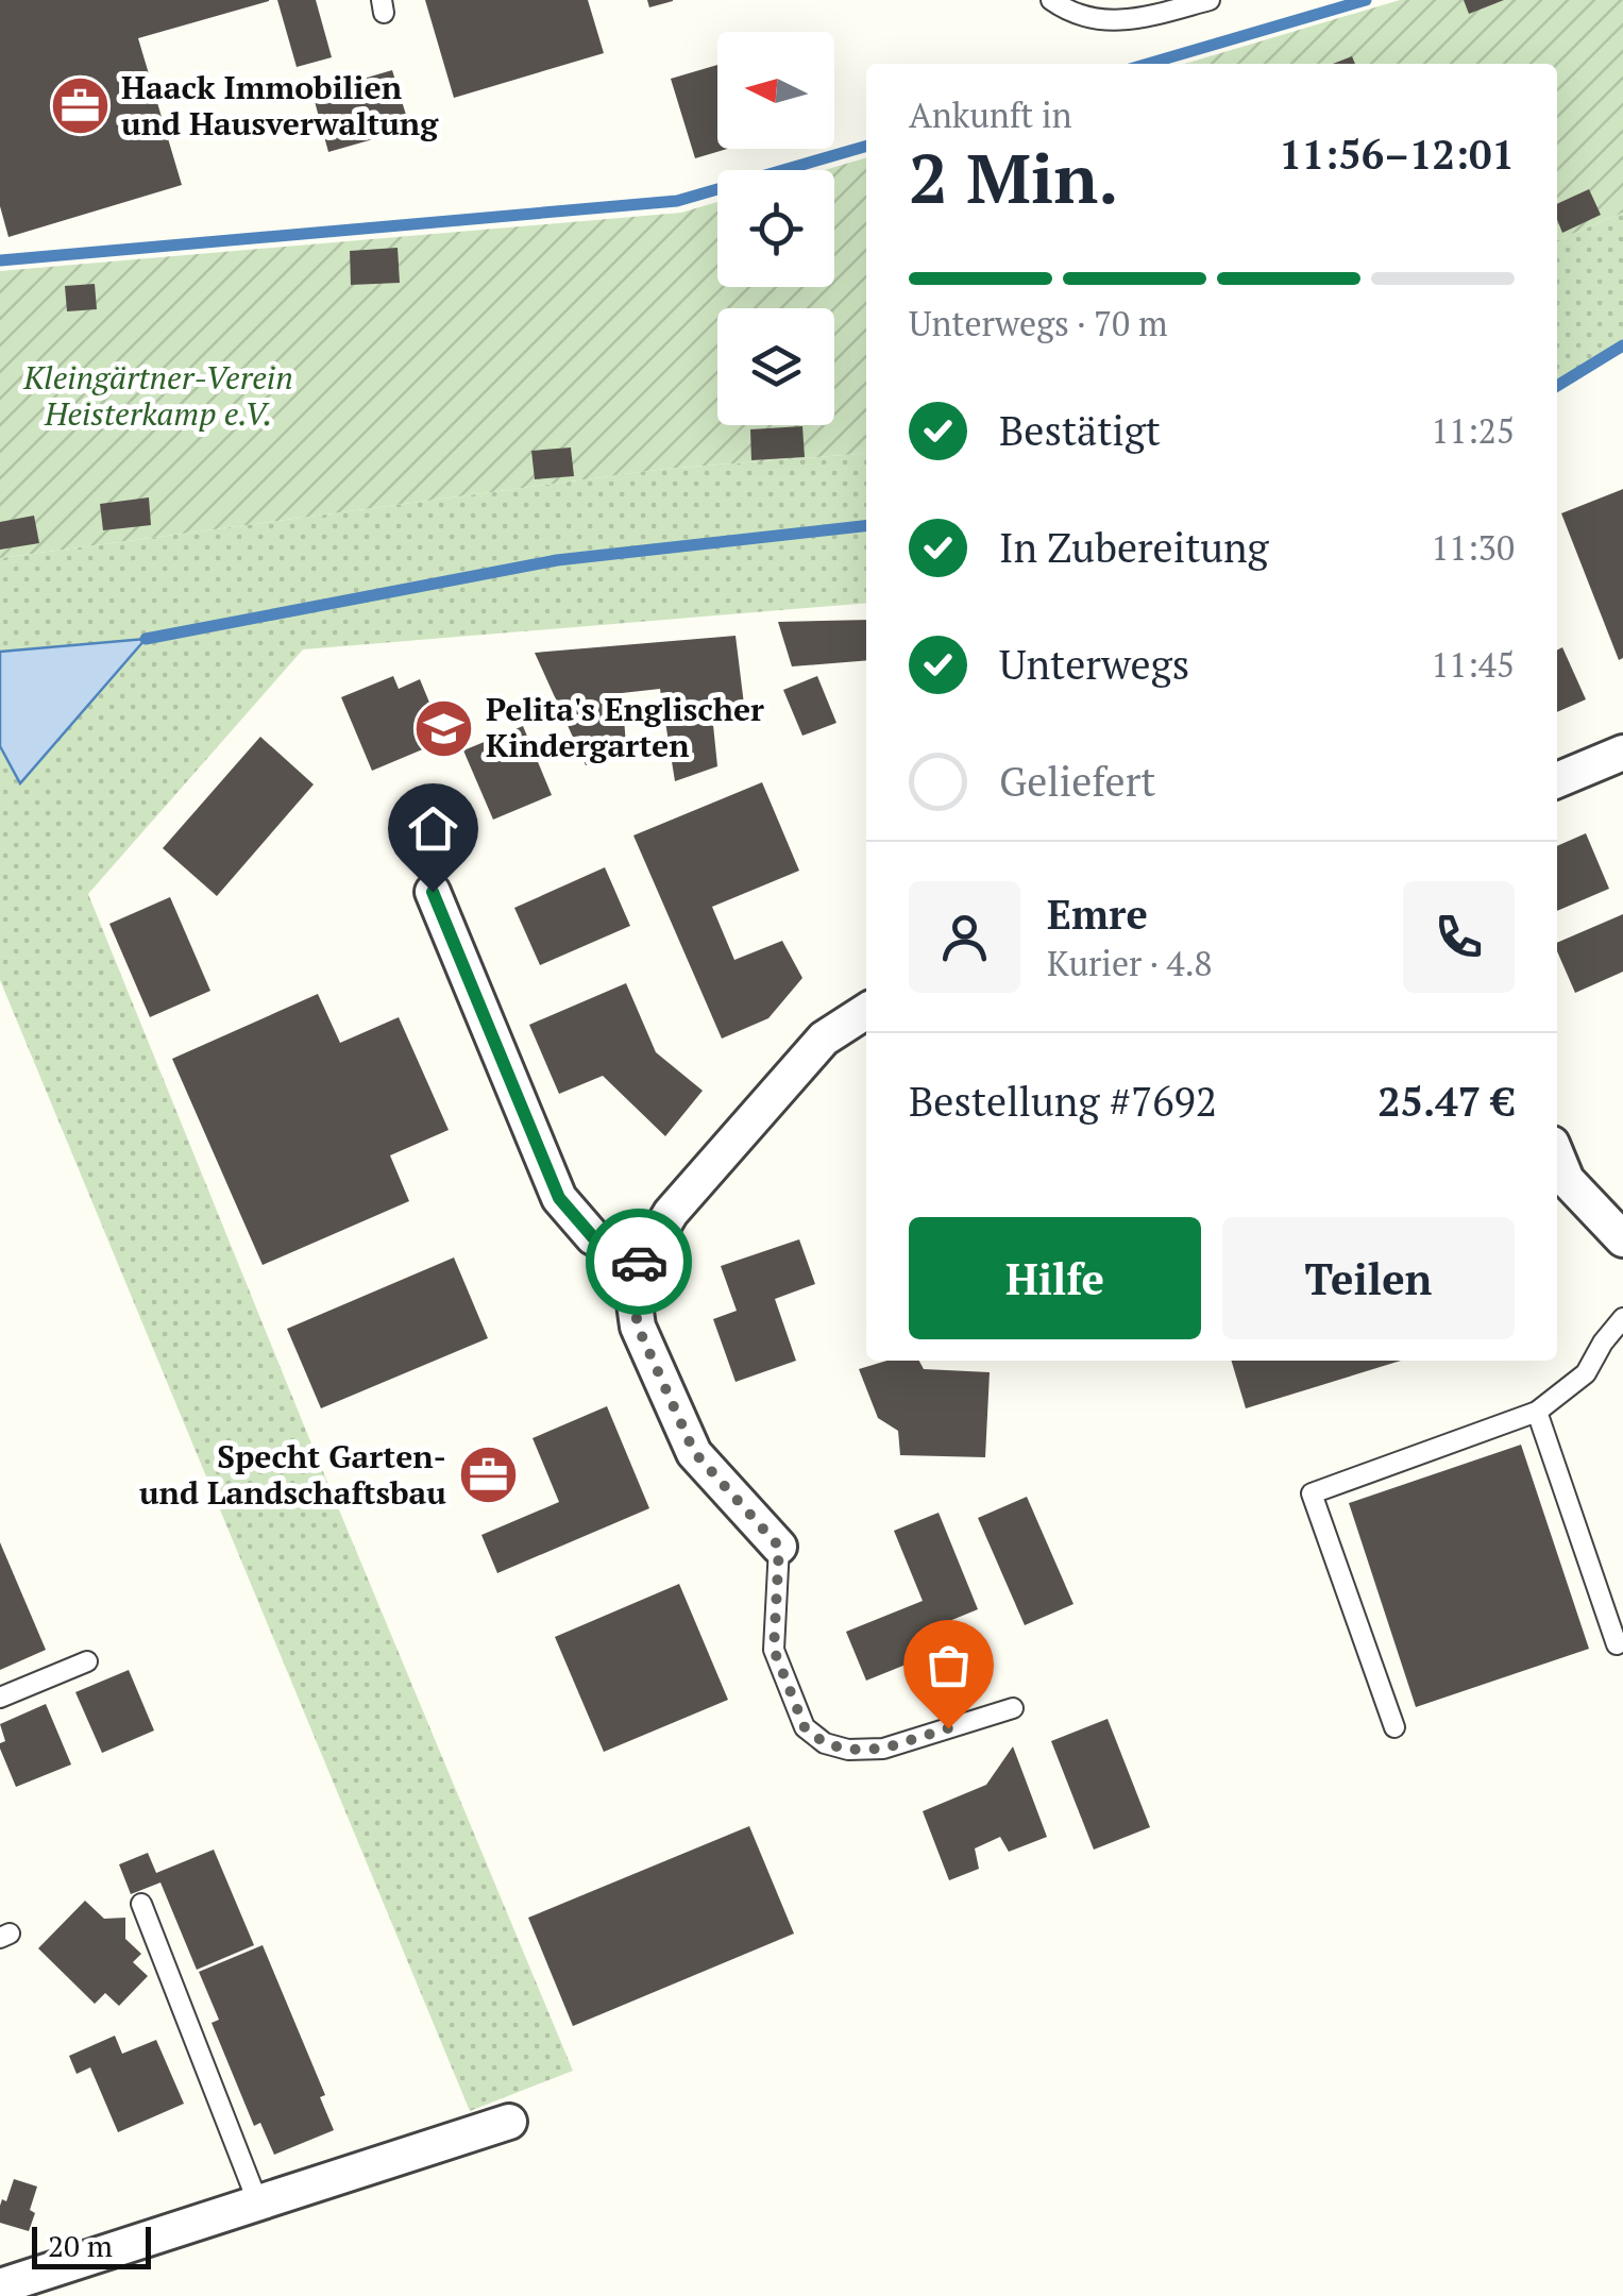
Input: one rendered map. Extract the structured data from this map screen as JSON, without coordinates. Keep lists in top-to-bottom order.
{
  "parks": ["Kleingärtner-Verein Heisterkamp e.V."],
  "places": {
    "office": ["Haack Immobilien und Hausverwaltung", "Specht Garten- und Landschaftsbau"],
    "school or university": ["Pelita's Englischer Kindergarten"]
  },
  "scale_bar": "20 m",
  "north": "left",
  "page": {
    "heading": ["2 Min.", "Ankunft in", "11:56–12:01"],
    "panel": [
      "Emre",
      "Kurier · 4.8",
      "Bestellung #7692",
      "25.47 €"
    ],
    "bar": "Unterwegs · 70 m",
    "list": [
      ["Bestätigt", "11:25"],
      ["In Zubereitung", "11:30"],
      ["Unterwegs", "11:45"],
      "Geliefert"
    ],
    "buttons": ["Hilfe", "Teilen"],
    "scale": "20 m"
  }
}
